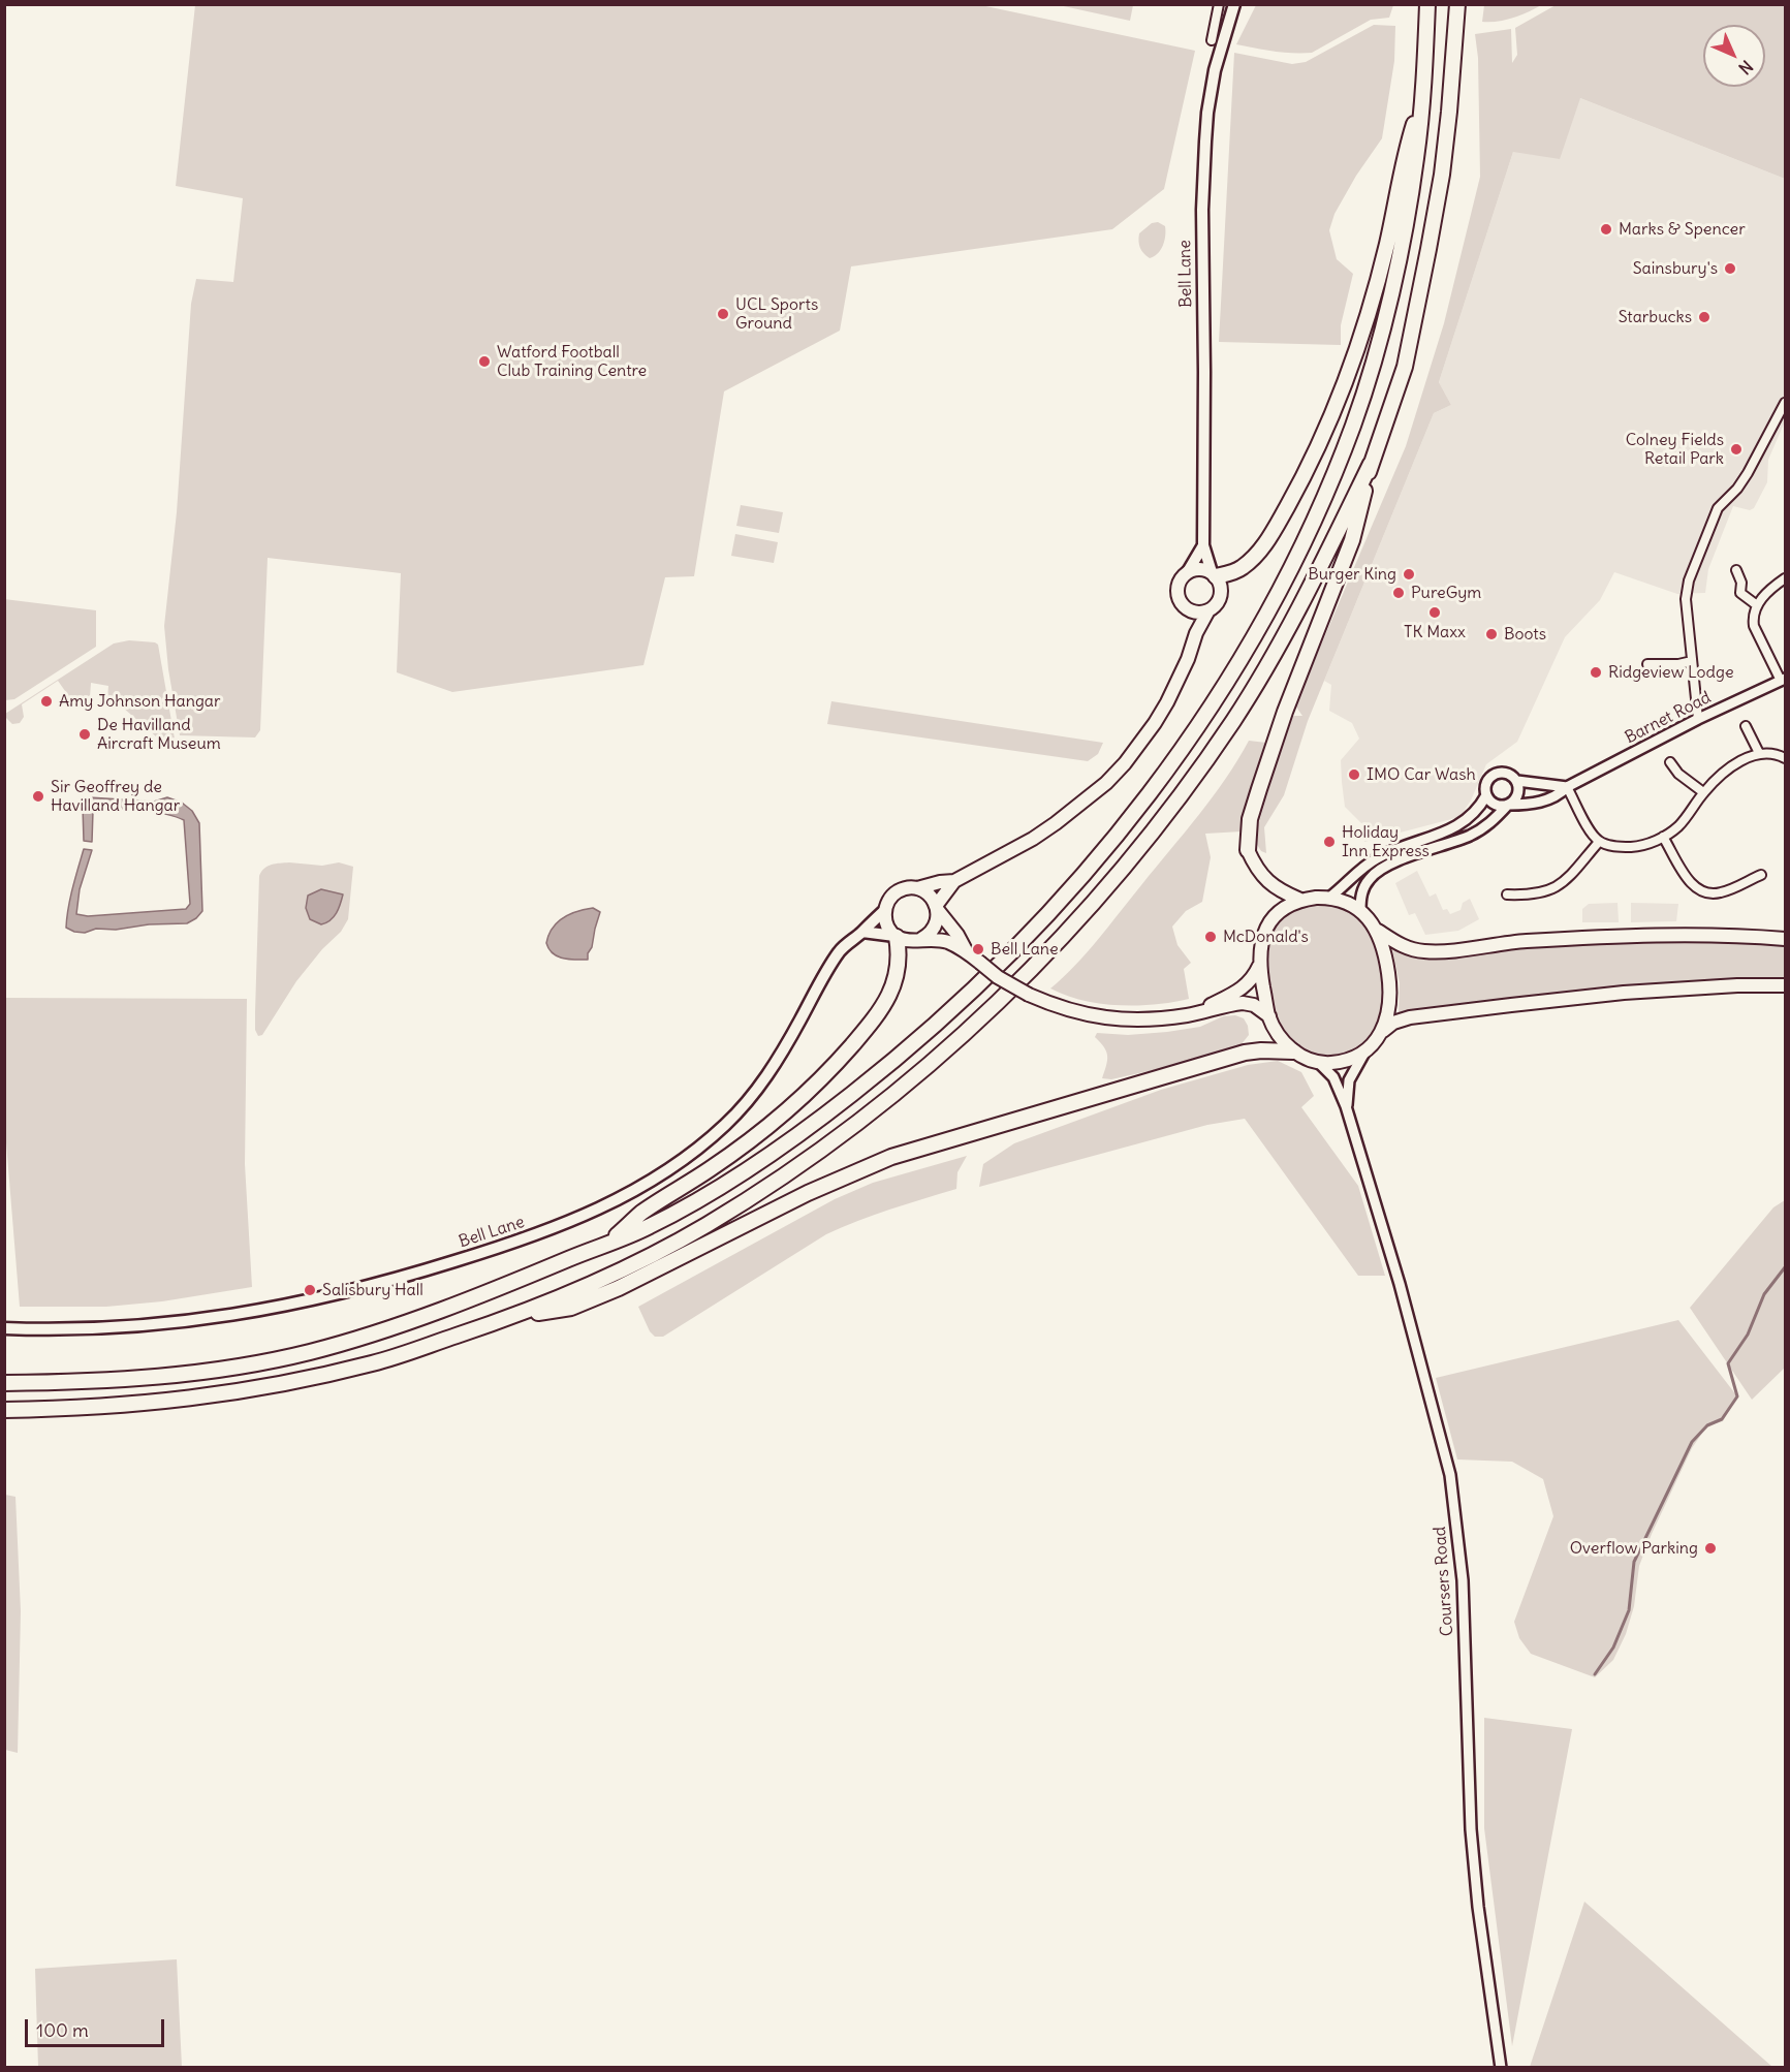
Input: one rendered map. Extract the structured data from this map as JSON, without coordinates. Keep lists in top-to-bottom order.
{
  "streets": {
    "main road": ["Bell Lane"],
    "street": ["Barnet Road", "Coursers Road"]
  },
  "places": [
    "Marks & Spencer",
    "Sainsbury's",
    "UCL Sports Ground",
    "Starbucks",
    "Watford Football Club Training Centre",
    "Colney Fields Retail Park",
    "Burger King",
    "PureGym",
    "TK Maxx",
    "Boots",
    "Ridgeview Lodge",
    "Amy Johnson Hangar",
    "De Havilland Aircraft Museum",
    "IMO Car Wash",
    "Sir Geoffrey de Havilland Hangar",
    "Holiday Inn Express",
    "McDonald's",
    "Bell Lane",
    "Salisbury Hall",
    "Overflow Parking"
  ],
  "scale_bar": "100 m",
  "north": "bottom right"
}
